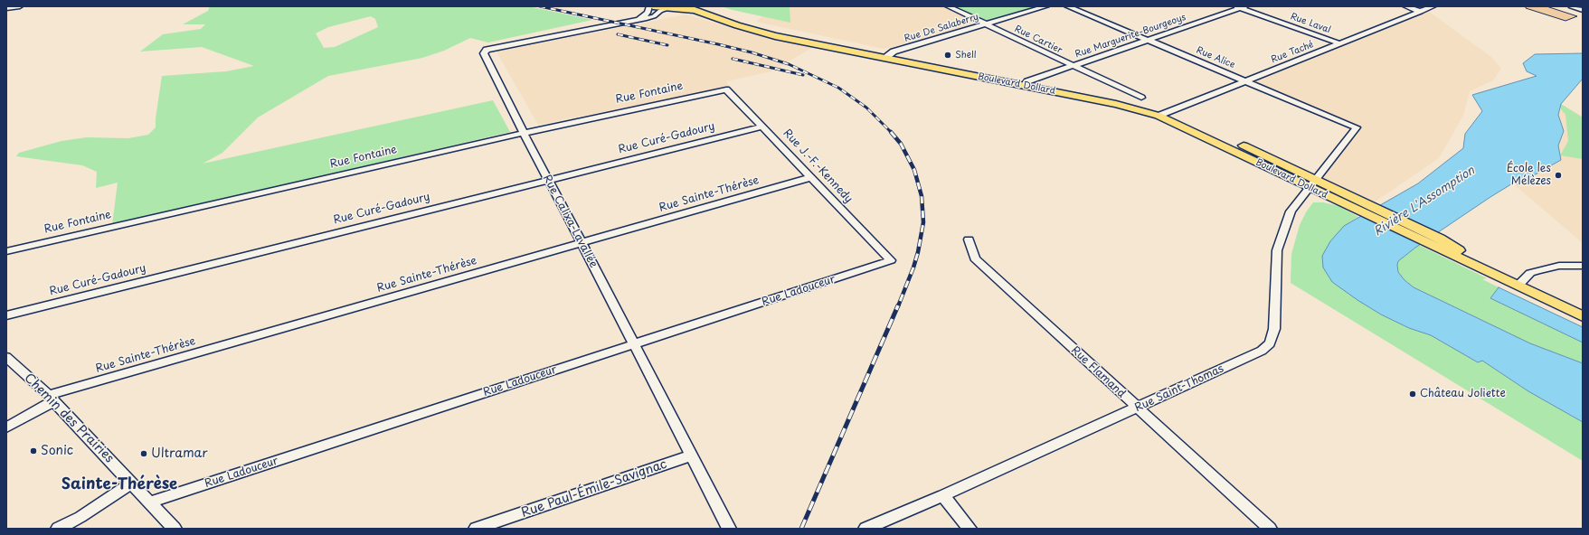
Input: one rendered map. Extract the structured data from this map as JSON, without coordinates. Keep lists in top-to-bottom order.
{
  "streets": {
    "main road": ["Boulevard Dollard"],
    "street": [
      "Rue Laval",
      "Rue De Salaberry",
      "Rue Marguerite-Bourgeoys",
      "Rue Cartier",
      "Rue Taché",
      "Rue Alice",
      "Rue Fontaine",
      "Rue Curé-Gadoury",
      "Rue J.-F.-Kennedy",
      "Rue Sainte-Thérèse",
      "Rue Calixa-Lavallée",
      "Rue Ladouceur",
      "Rue Flamand",
      "Rue Saint-Thomas",
      "Chemin des Prairies",
      "Rue Paul-Émile-Savignac"
    ]
  },
  "crossings": [
    ["Rue Laval", "Rue Marguerite-Bourgeoys"],
    ["Rue Laval", "Rue Taché"],
    ["Rue De Salaberry", "Rue Cartier"],
    ["Rue De Salaberry", "Boulevard Dollard"],
    ["Rue Marguerite-Bourgeoys", "Rue Cartier"],
    ["Rue Marguerite-Bourgeoys", "Rue Alice"],
    ["Rue Marguerite-Bourgeoys", "Boulevard Dollard"],
    ["Rue Taché", "Rue Alice"],
    ["Rue Taché", "Boulevard Dollard"],
    ["Rue Alice", "Rue Saint-Thomas"],
    ["Boulevard Dollard", "Rue Calixa-Lavallée"],
    ["Boulevard Dollard", "Rue Saint-Thomas"],
    ["Rue Fontaine", "Rue J.-F.-Kennedy"],
    ["Rue Fontaine", "Rue Calixa-Lavallée"],
    ["Rue Curé-Gadoury", "Rue J.-F.-Kennedy"],
    ["Rue Curé-Gadoury", "Rue Calixa-Lavallée"],
    ["Rue J.-F.-Kennedy", "Rue Sainte-Thérèse"],
    ["Rue J.-F.-Kennedy", "Rue Ladouceur"],
    ["Rue Sainte-Thérèse", "Rue Calixa-Lavallée"],
    ["Rue Sainte-Thérèse", "Chemin des Prairies"],
    ["Rue Calixa-Lavallée", "Rue Ladouceur"],
    ["Rue Calixa-Lavallée", "Rue Paul-Émile-Savignac"],
    ["Rue Ladouceur", "Chemin des Prairies"],
    ["Rue Flamand", "Rue Saint-Thomas"]
  ],
  "districts": ["Sainte-Thérèse"],
  "water": ["Rivière L'Assomption"],
  "places": [
    "Shell",
    "École les Mélèzes",
    "Château Joliette",
    "Sonic",
    "Ultramar"
  ]
}
